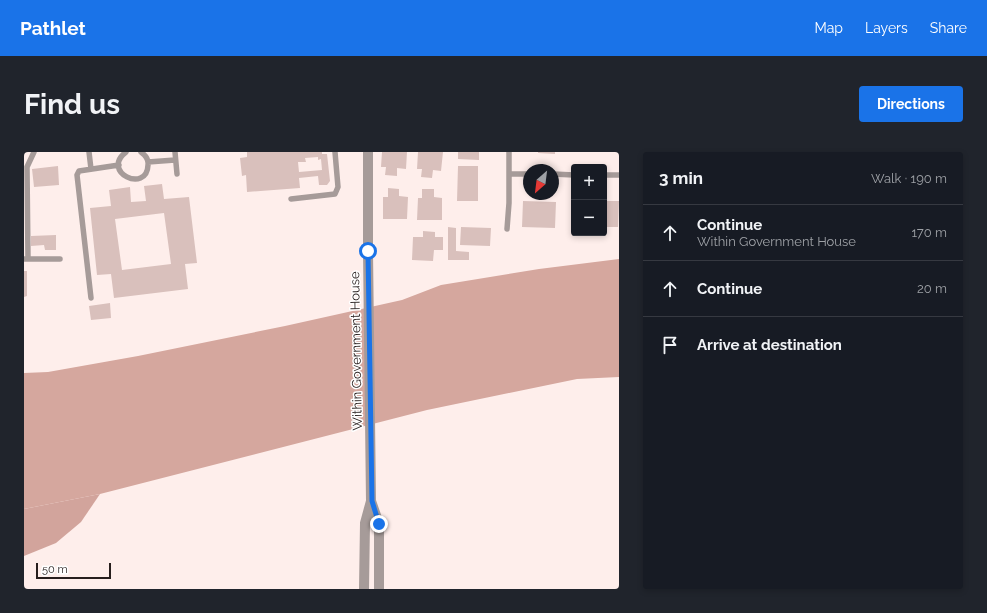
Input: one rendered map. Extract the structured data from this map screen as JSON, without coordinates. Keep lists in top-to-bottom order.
{
  "streets": {
    "street": ["Within Government House"]
  },
  "scale_bar": "50 m",
  "north": "bottom left",
  "page": {
    "header": "Pathlet",
    "nav": ["Map", "Layers", "Share"],
    "buttons": "Directions",
    "title": "Find us",
    "heading": ["3 min", "Walk · 190 m"],
    "map_buttons": ["+", "−"],
    "list": [
      ["Continue", "Within Government House", "170 m"],
      ["Continue", "20 m"],
      "Arrive at destination"
    ],
    "scale": "50 m"
  }
}
